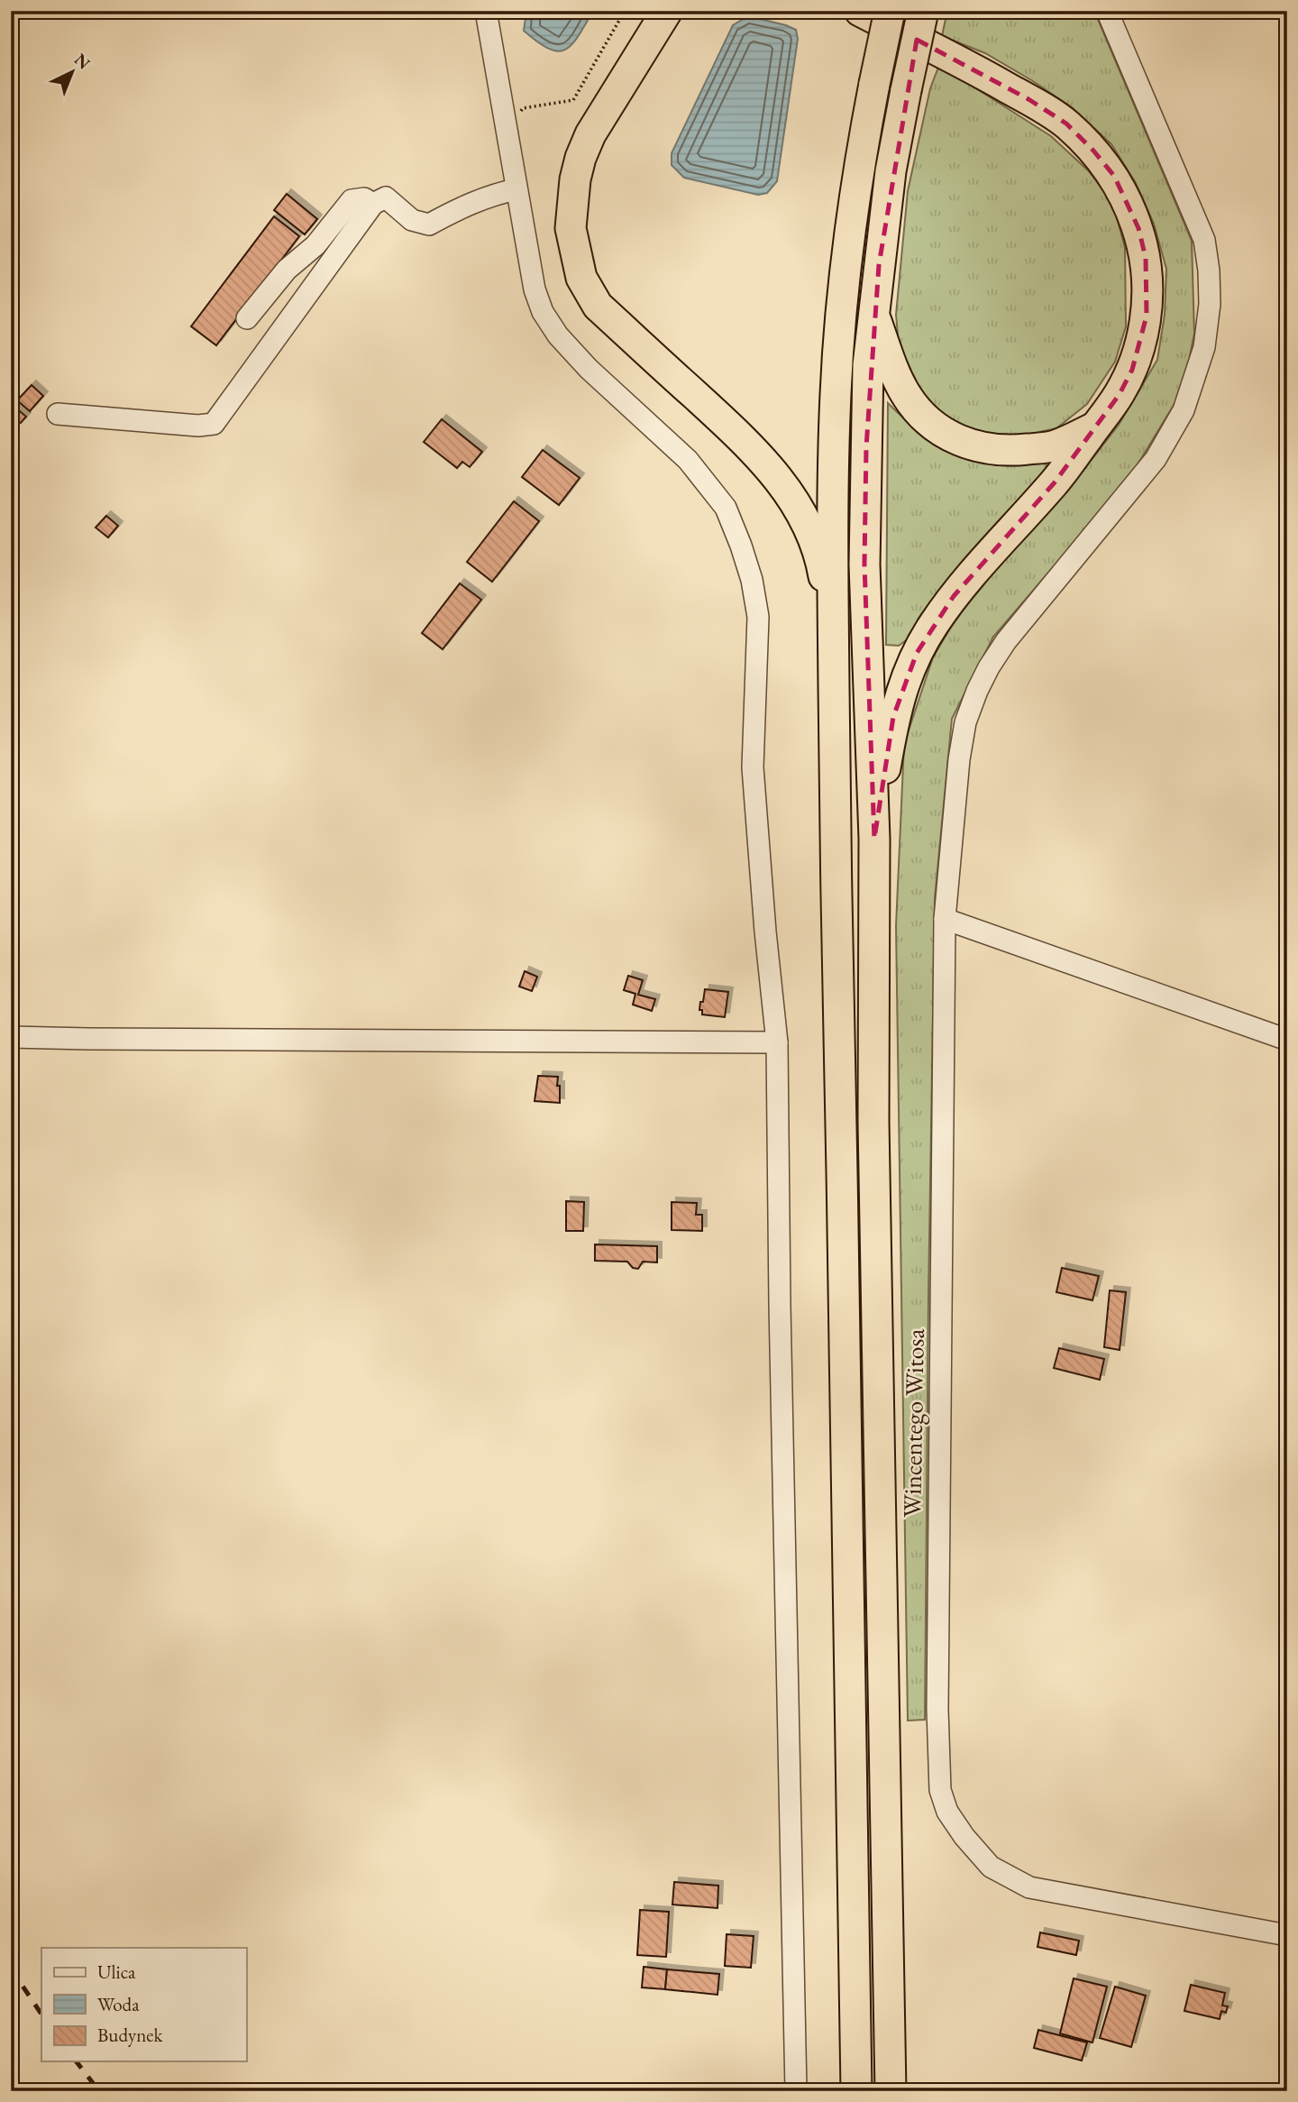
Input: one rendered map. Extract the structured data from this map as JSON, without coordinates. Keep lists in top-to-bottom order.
{
  "streets": {
    "street": ["Wincentego Witosa"]
  },
  "legend": ["Ulica", "Woda", "Budynek"],
  "north": "top right"
}
